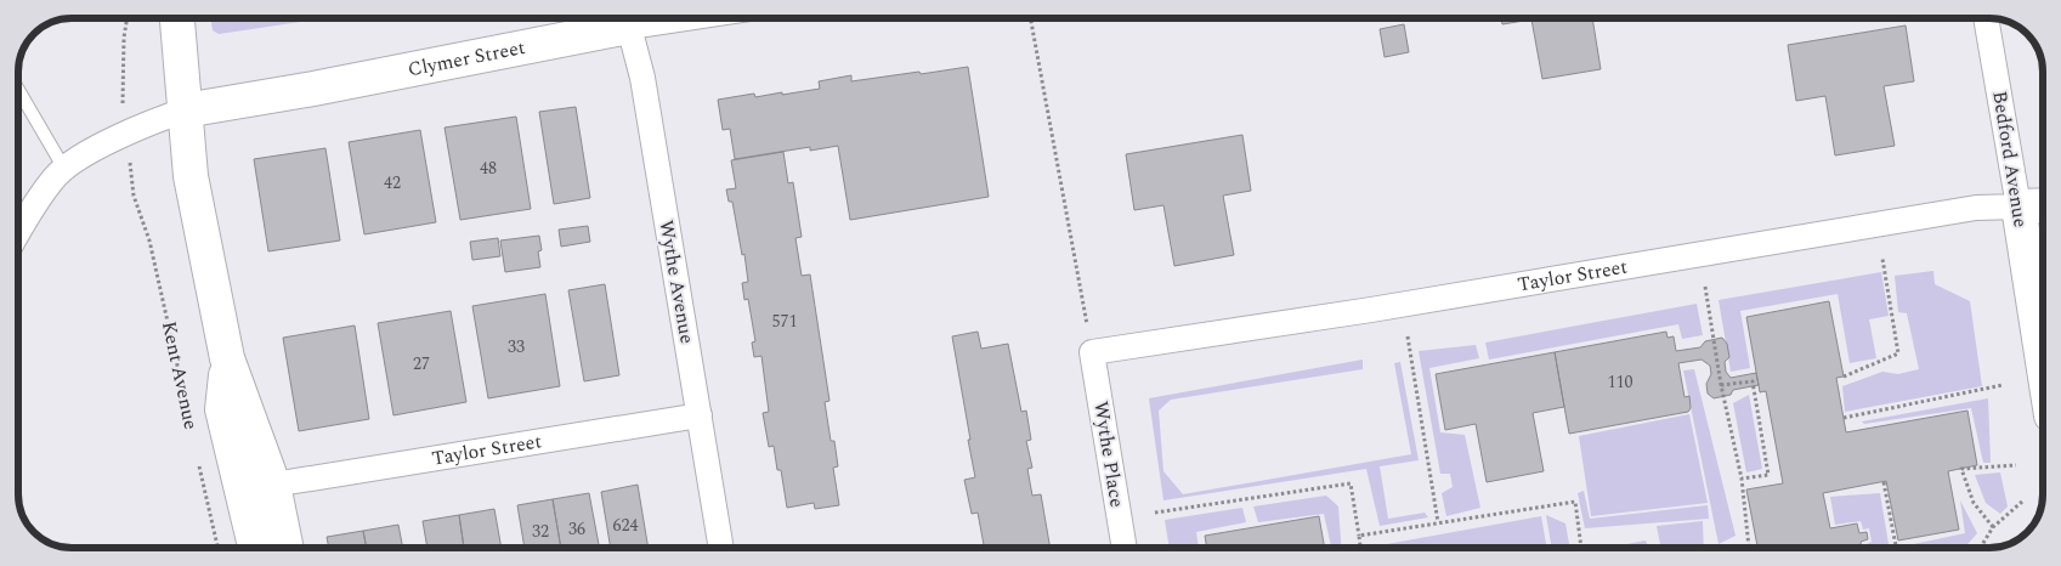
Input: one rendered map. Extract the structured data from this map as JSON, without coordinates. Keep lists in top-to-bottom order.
{
  "streets": {
    "main road": [
      "Clymer Street",
      "Bedford Avenue",
      "Taylor Street",
      "Kent Avenue"
    ],
    "street": ["Wythe Avenue", "Wythe Place"]
  },
  "crossings": [
    ["Clymer Street", "Wythe Avenue"],
    ["Clymer Street", "Kent Avenue"],
    ["Bedford Avenue", "Taylor Street"],
    ["Taylor Street", "Wythe Avenue"],
    ["Taylor Street", "Kent Avenue"],
    ["Taylor Street", "Wythe Place"]
  ],
  "house_numbers": [
    "48",
    "42",
    "571",
    "33",
    "27",
    "110",
    "624",
    "36",
    "32"
  ]
}
